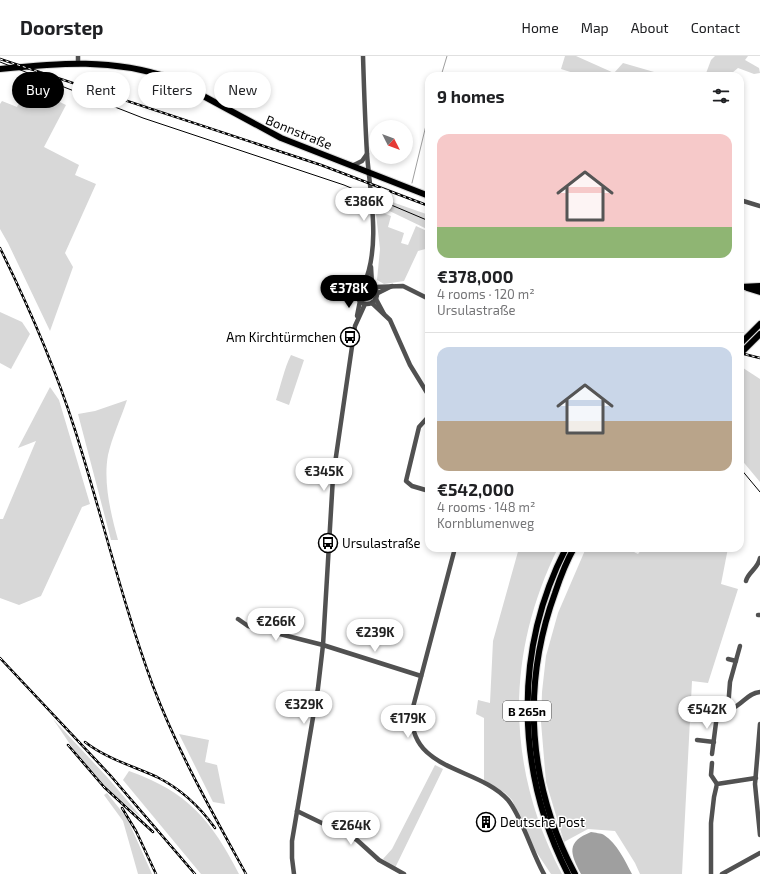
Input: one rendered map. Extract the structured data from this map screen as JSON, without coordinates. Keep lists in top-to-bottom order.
{
  "streets": {
    "main road": ["Bonnstraße", "B 265n"]
  },
  "places": {
    "bus stop": ["Am Kirchtürmchen", "Ursulastraße"],
    "building": ["Deutsche Post"]
  },
  "north": "bottom right",
  "page": {
    "header": "Doorstep",
    "nav": [
      "Home",
      "Map",
      "About",
      "Contact"
    ],
    "chip": [
      "Buy",
      "Rent",
      "Filters",
      "New"
    ],
    "heading": "9 homes",
    "list": [
      {
        "name": "€378,000",
        "note": "4 rooms · 120 m² · Ursulastraße"
      },
      {
        "name": "€542,000",
        "note": "4 rooms · 148 m² · Kornblumenweg"
      }
    ],
    "price": [
      "€386K",
      "€378K",
      "€345K",
      "€266K",
      "€239K",
      "€329K",
      "€542K",
      "€179K",
      "€264K"
    ]
  }
}
